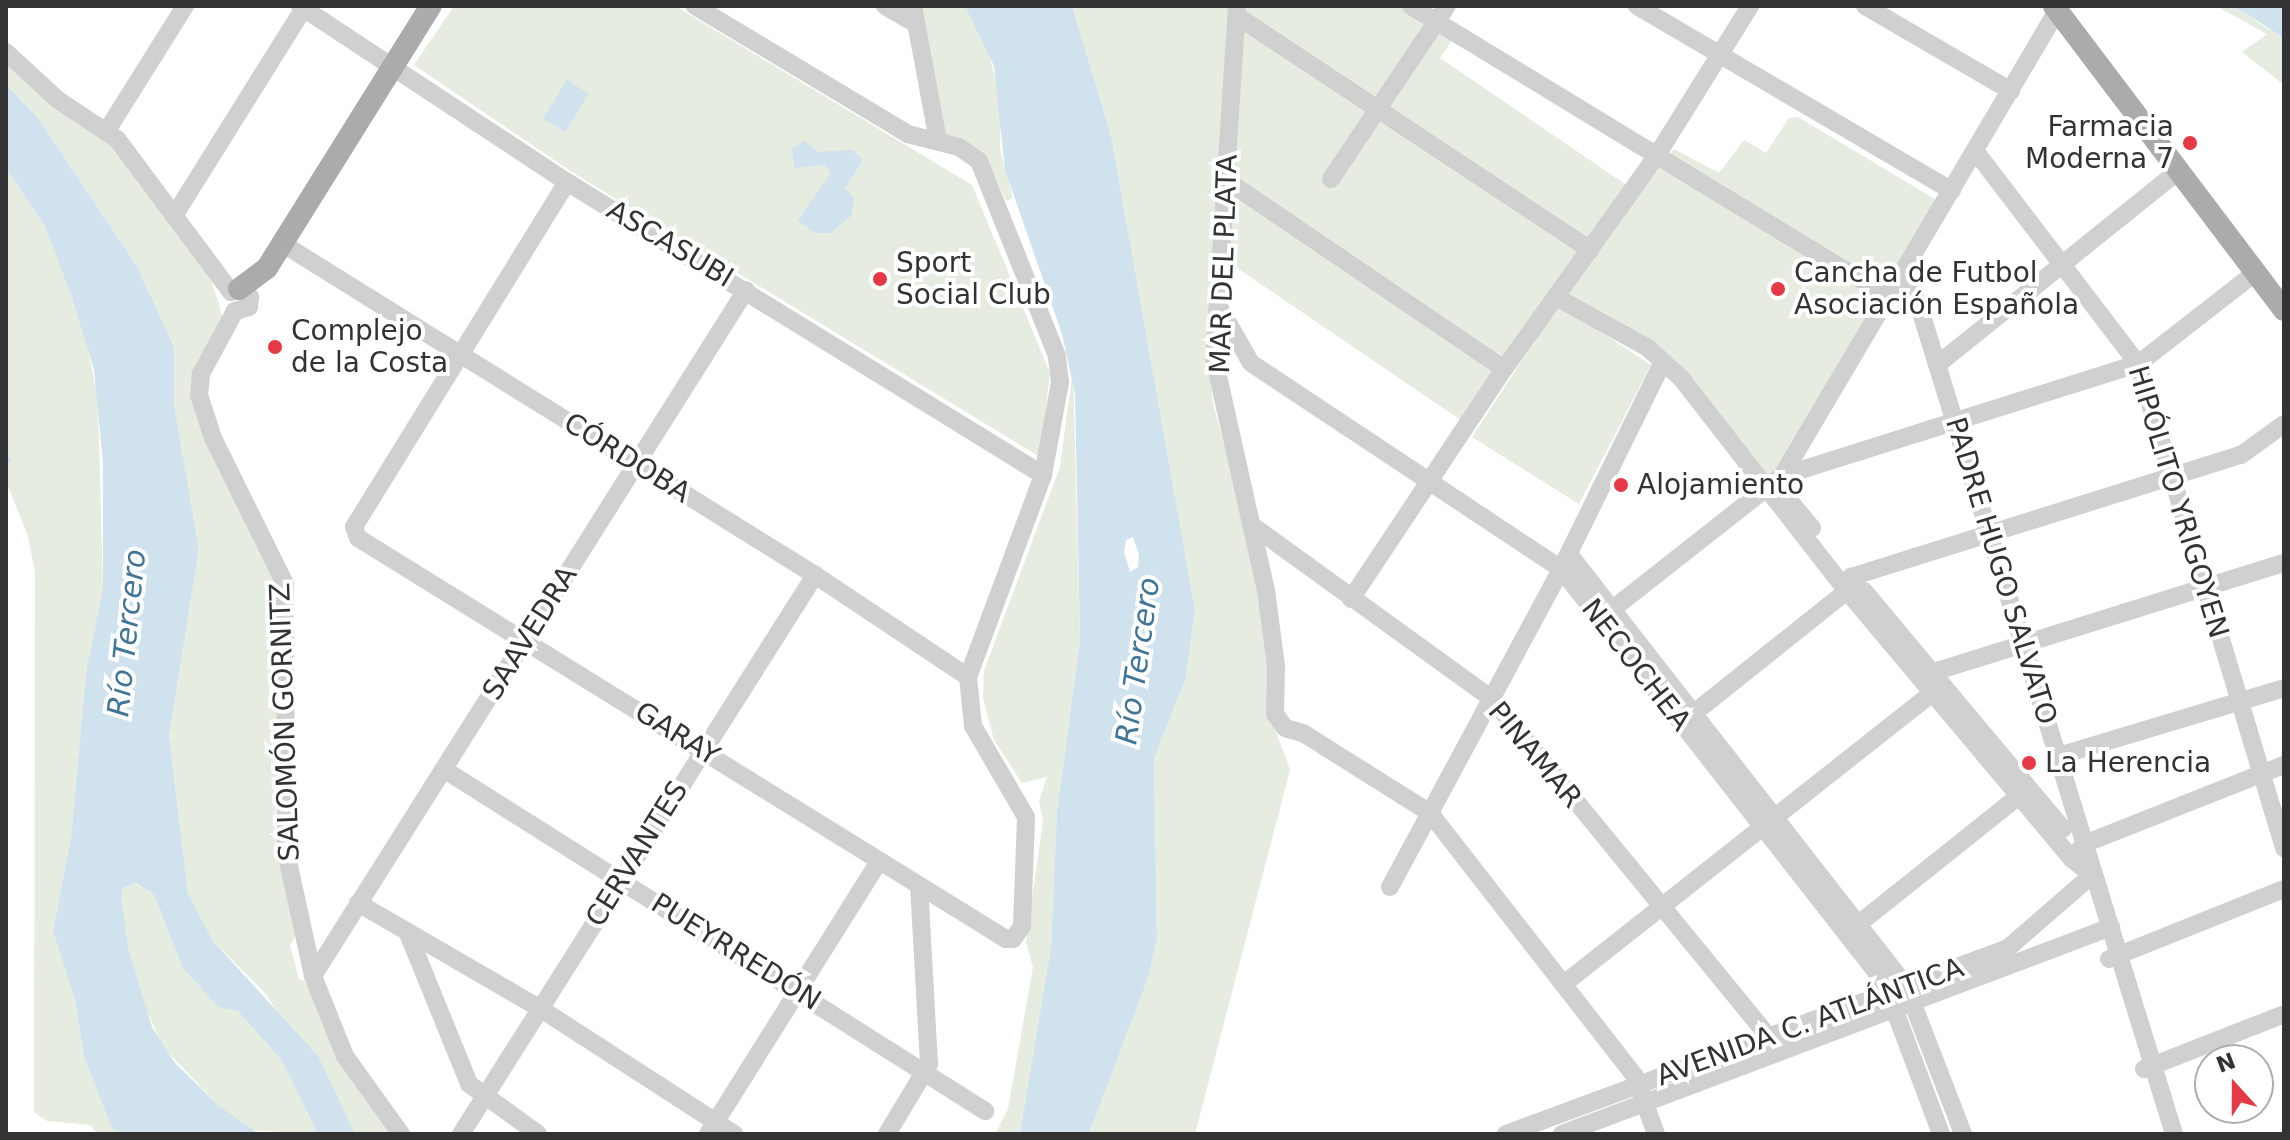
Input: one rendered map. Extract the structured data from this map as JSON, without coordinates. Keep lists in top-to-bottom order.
{
  "streets": {
    "street": [
      "ASCASUBI",
      "MAR DEL PLATA",
      "CÓRDOBA",
      "HIPÓLITO YRIGOYEN",
      "PADRE HUGO SALVATO",
      "SAAVEDRA",
      "NECOCHEA",
      "SALOMÓN GORNITZ",
      "GARAY",
      "PINAMAR",
      "CERVANTES",
      "PUEYRREDÓN",
      "AVENIDA C. ATLÁNTICA"
    ]
  },
  "crossings": [
    ["ASCASUBI", "SAAVEDRA"],
    ["MAR DEL PLATA", "NECOCHEA"],
    ["MAR DEL PLATA", "PINAMAR"],
    ["CÓRDOBA", "SAAVEDRA"],
    ["CÓRDOBA", "GARAY"],
    ["CÓRDOBA", "CERVANTES"],
    ["PADRE HUGO SALVATO", "AVENIDA C. ATLÁNTICA"],
    ["SAAVEDRA", "SALOMÓN GORNITZ"],
    ["SAAVEDRA", "GARAY"],
    ["SAAVEDRA", "PUEYRREDÓN"],
    ["NECOCHEA", "AVENIDA C. ATLÁNTICA"],
    ["GARAY", "CERVANTES"],
    ["PINAMAR", "AVENIDA C. ATLÁNTICA"],
    ["CERVANTES", "PUEYRREDÓN"]
  ],
  "water": ["Río Tercero"],
  "places": [
    "Farmacia Moderna 7",
    "Sport Social Club",
    "Cancha de Futbol Asociación Española",
    "Complejo de la Costa",
    "Alojamiento",
    "La Herencia"
  ],
  "north": "top"
}
